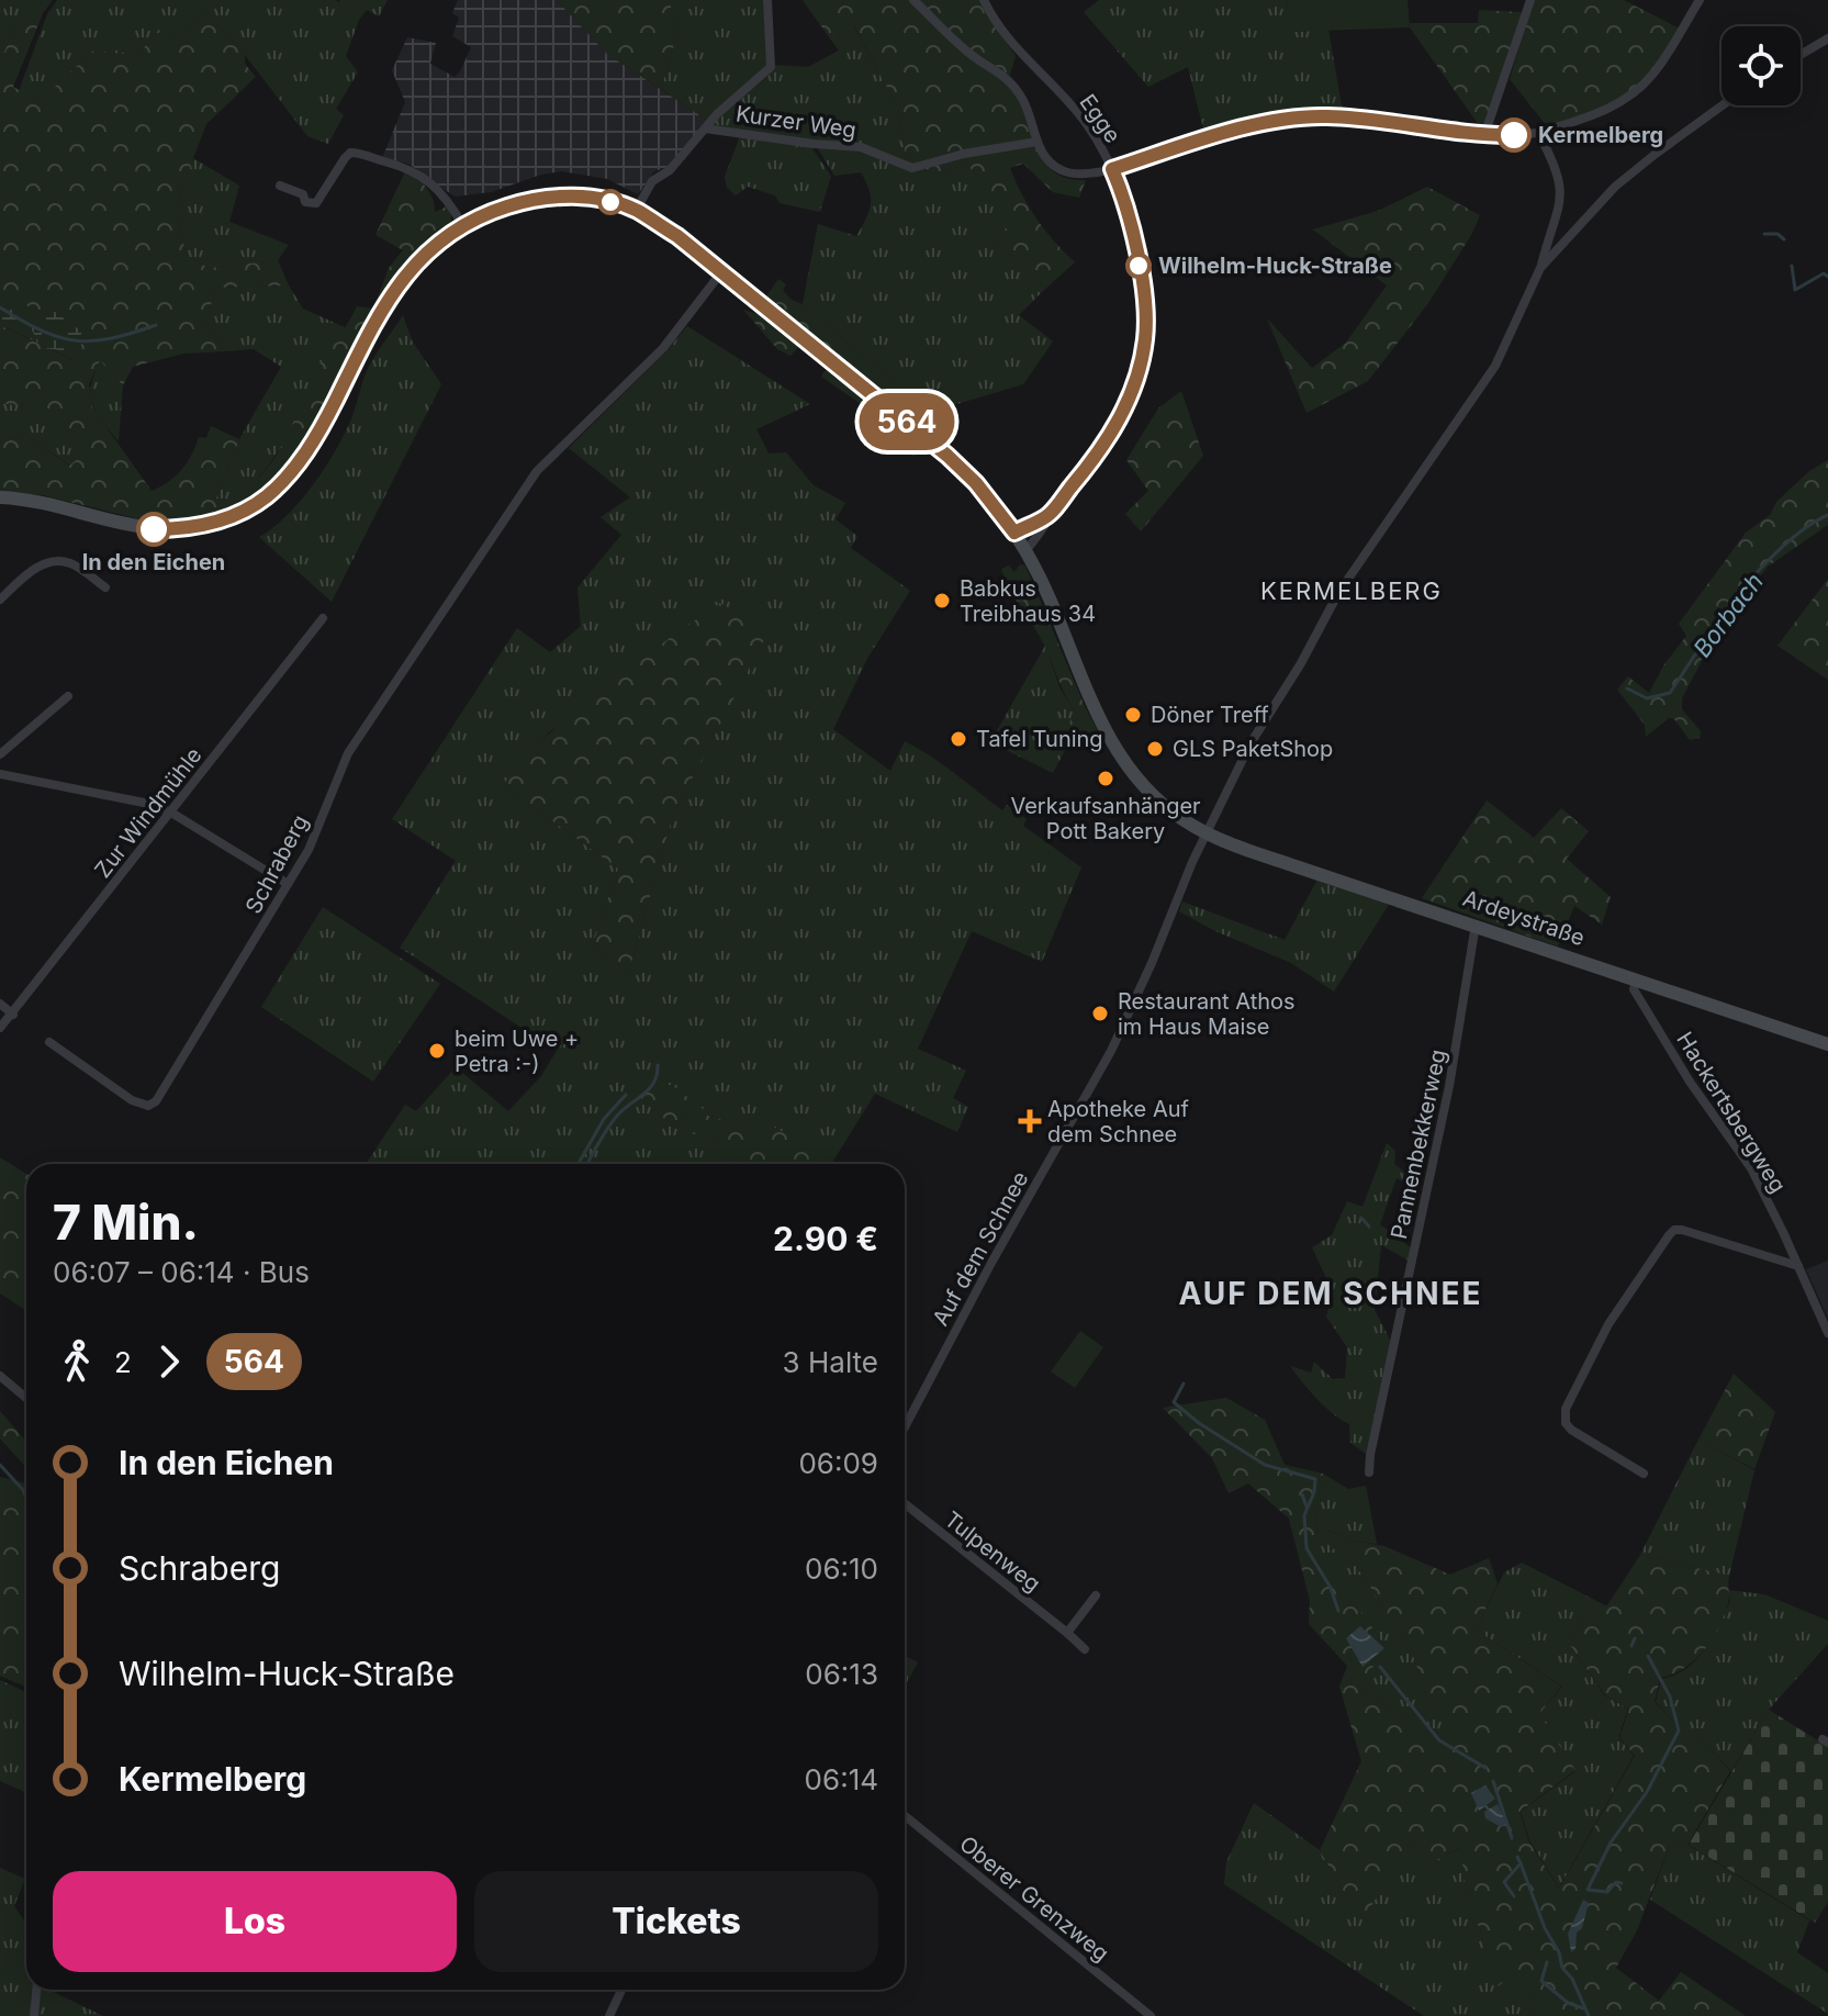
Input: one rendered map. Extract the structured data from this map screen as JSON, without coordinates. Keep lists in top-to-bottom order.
{
  "streets": {
    "main road": ["Ardeystraße"],
    "street": [
      "Egge",
      "Kurzer Weg",
      "Zur Windmühle",
      "Schraberg",
      "Hackertsbergweg",
      "Pannenbekkerweg",
      "Auf dem Schnee",
      "Tulpenweg",
      "Oberer Grenzweg"
    ]
  },
  "crossings": [
    ["Egge", "Ardeystraße"],
    ["Kurzer Weg", "Ardeystraße"],
    ["Schraberg", "Ardeystraße"],
    ["Ardeystraße", "Hackertsbergweg"],
    ["Ardeystraße", "Pannenbekkerweg"],
    ["Ardeystraße", "Auf dem Schnee"]
  ],
  "districts": ["KERMELBERG", "AUF DEM SCHNEE"],
  "water": ["Borbach"],
  "places": {
    "other": [
      "Kermelberg",
      "Wilhelm-Huck-Straße",
      "In den Eichen",
      "Babkus Treibhaus 34",
      "Döner Treff",
      "Tafel Tuning",
      "GLS PaketShop",
      "Verkaufsanhänger Pott Bakery",
      "Restaurant Athos im Haus Maise",
      "beim Uwe + Petra :-)"
    ],
    "health": ["Apotheke Auf dem Schnee"]
  },
  "lines": ["bus line 564"],
  "page": {
    "on_map": "564",
    "heading": ["7 Min.", "06:07 – 06:14 · Bus", "2.90 €"],
    "legs": ["2", "564", "3 Halte"],
    "list": [
      {
        "name": "In den Eichen",
        "value": "06:09"
      },
      {
        "name": "Schraberg",
        "value": "06:10"
      },
      {
        "name": "Wilhelm-Huck-Straße",
        "value": "06:13"
      },
      {
        "name": "Kermelberg",
        "value": "06:14"
      }
    ],
    "buttons": ["Los", "Tickets"]
  }
}
